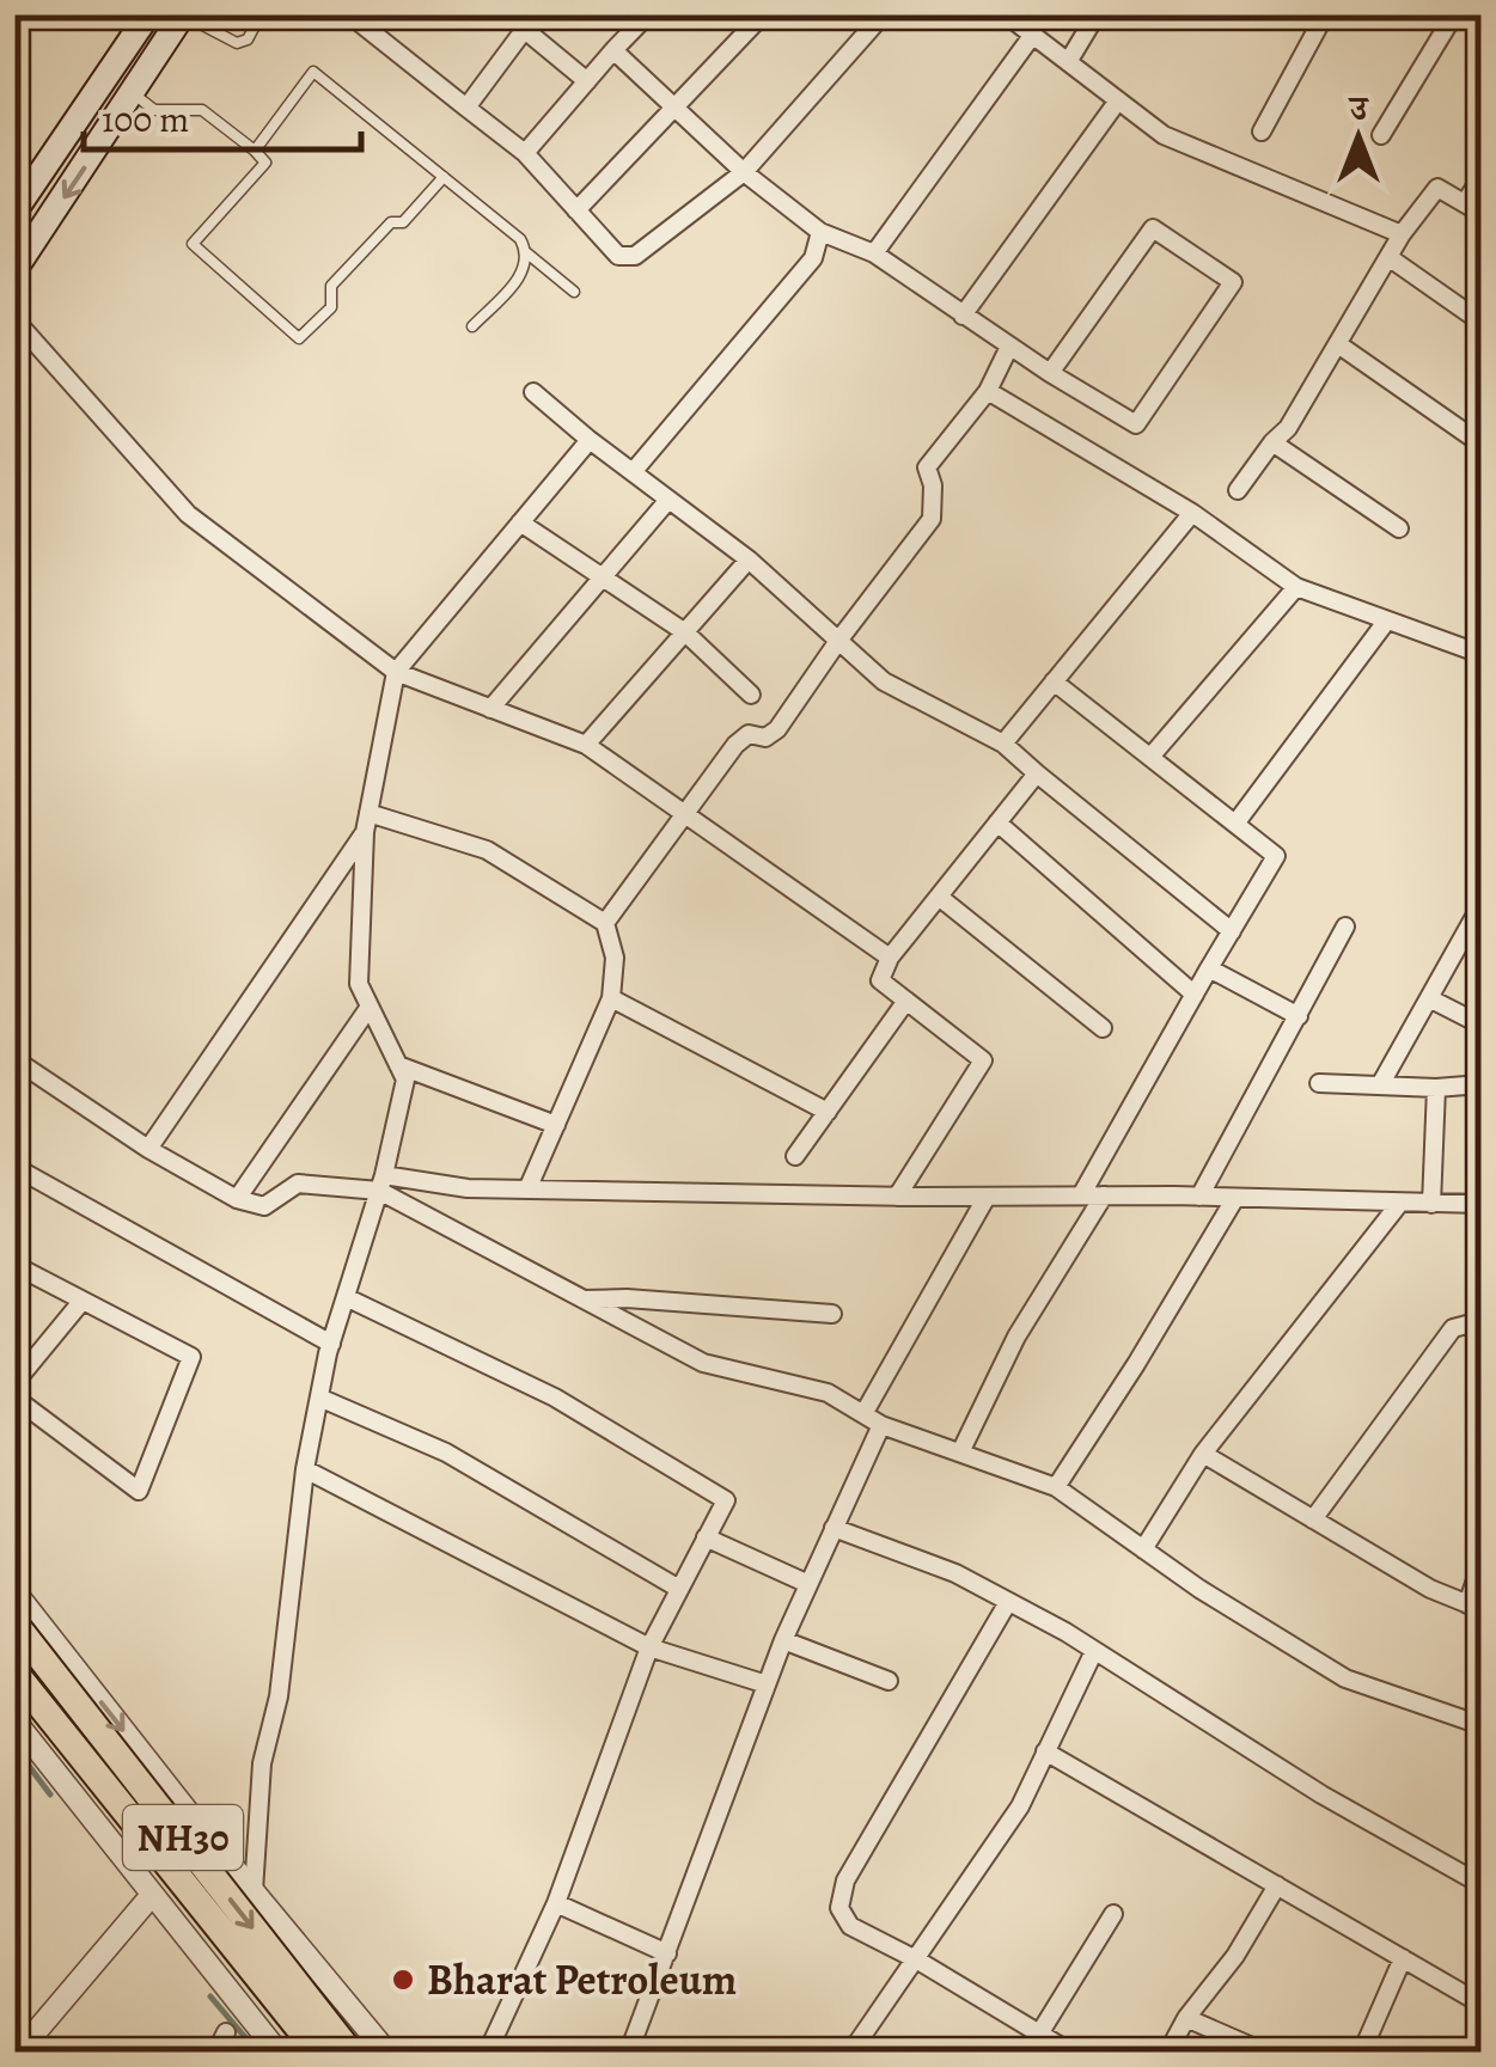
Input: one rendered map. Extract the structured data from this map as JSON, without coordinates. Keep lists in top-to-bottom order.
{
  "streets": {
    "highway": ["NH30"]
  },
  "places": ["Bharat Petroleum"],
  "scale_bar": "100 m",
  "north": "top"
}
